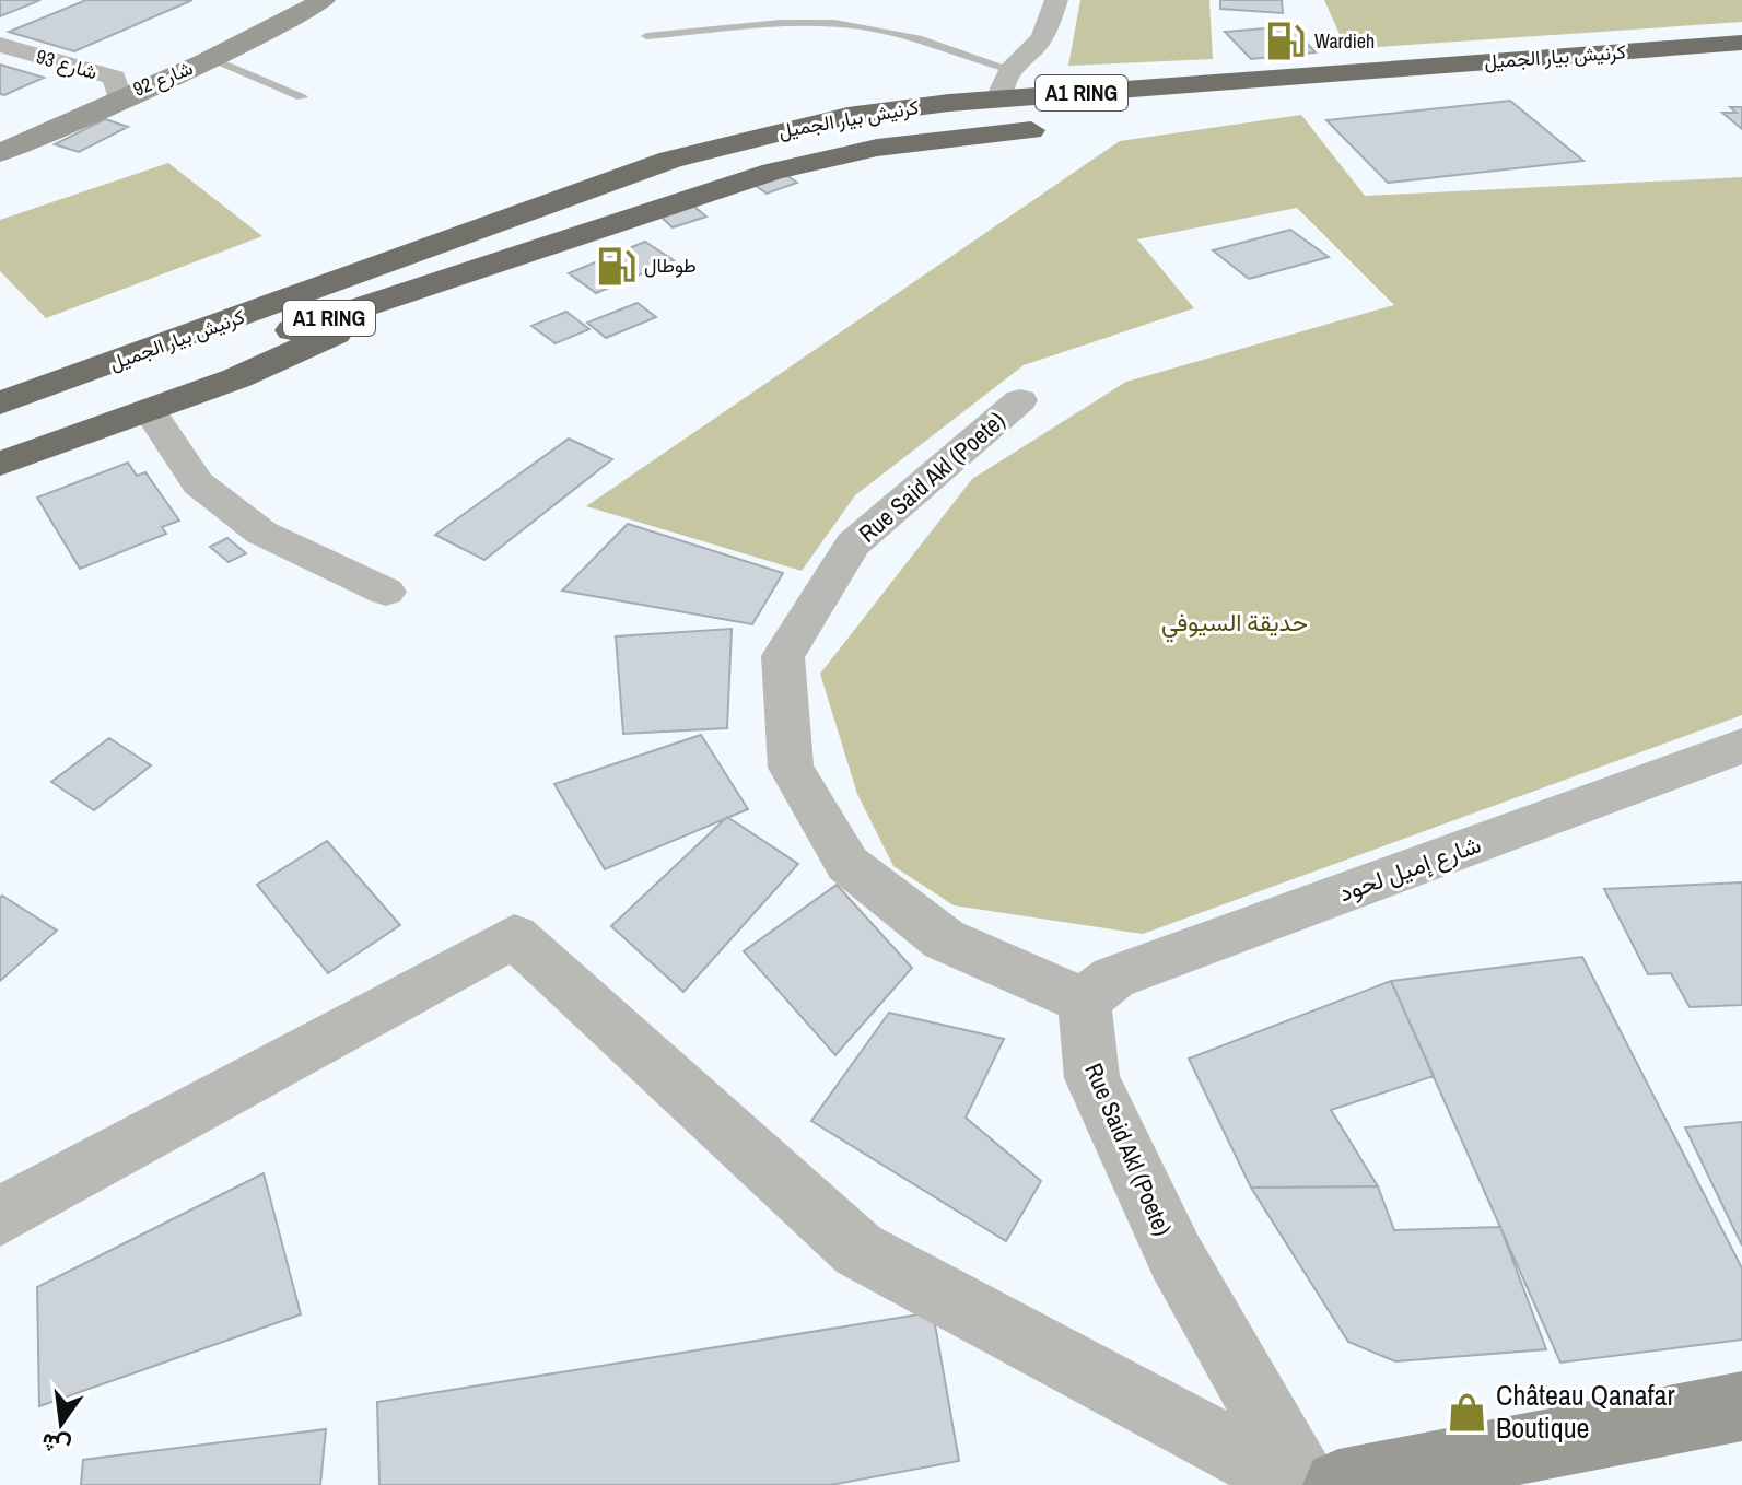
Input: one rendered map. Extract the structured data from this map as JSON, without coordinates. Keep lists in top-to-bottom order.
{
  "streets": {
    "highway": ["كرنيش بيار الجميل", "A1 RING"],
    "main road": ["شارع 92"],
    "street": ["شارع 93", "Rue Said Akl (Poete)", "شارع إميل لحود"]
  },
  "crossings": [
    ["شارع 93", "شارع 92"],
    ["Rue Said Akl (Poete)", "شارع إميل لحود"]
  ],
  "parks": ["حديقة السيوفي"],
  "places": {
    "fuel station": ["Wardieh", "طوطال"],
    "shop": ["Château Qanafar Boutique"]
  },
  "north": "bottom"
}
